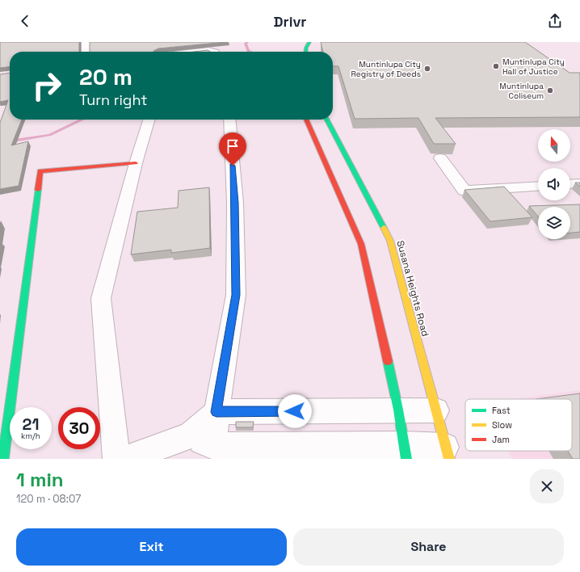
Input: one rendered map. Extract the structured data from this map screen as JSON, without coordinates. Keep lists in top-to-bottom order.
{
  "streets": {
    "main road": ["Susana Heights Road"]
  },
  "places": ["Muntinlupa City Hall of Justice", "Muntinlupa City Registry of Deeds", "Muntinlupa Coliseum"],
  "legend": ["Fast", "Slow", "Jam"],
  "north": "top",
  "page": {
    "header": "Drivr",
    "turn": ["20 m", "Turn right"],
    "speed": "21 km/h",
    "limit": "30",
    "heading": ["1 min", "120 m · 08:07"],
    "buttons": ["Exit", "Share"]
  }
}
